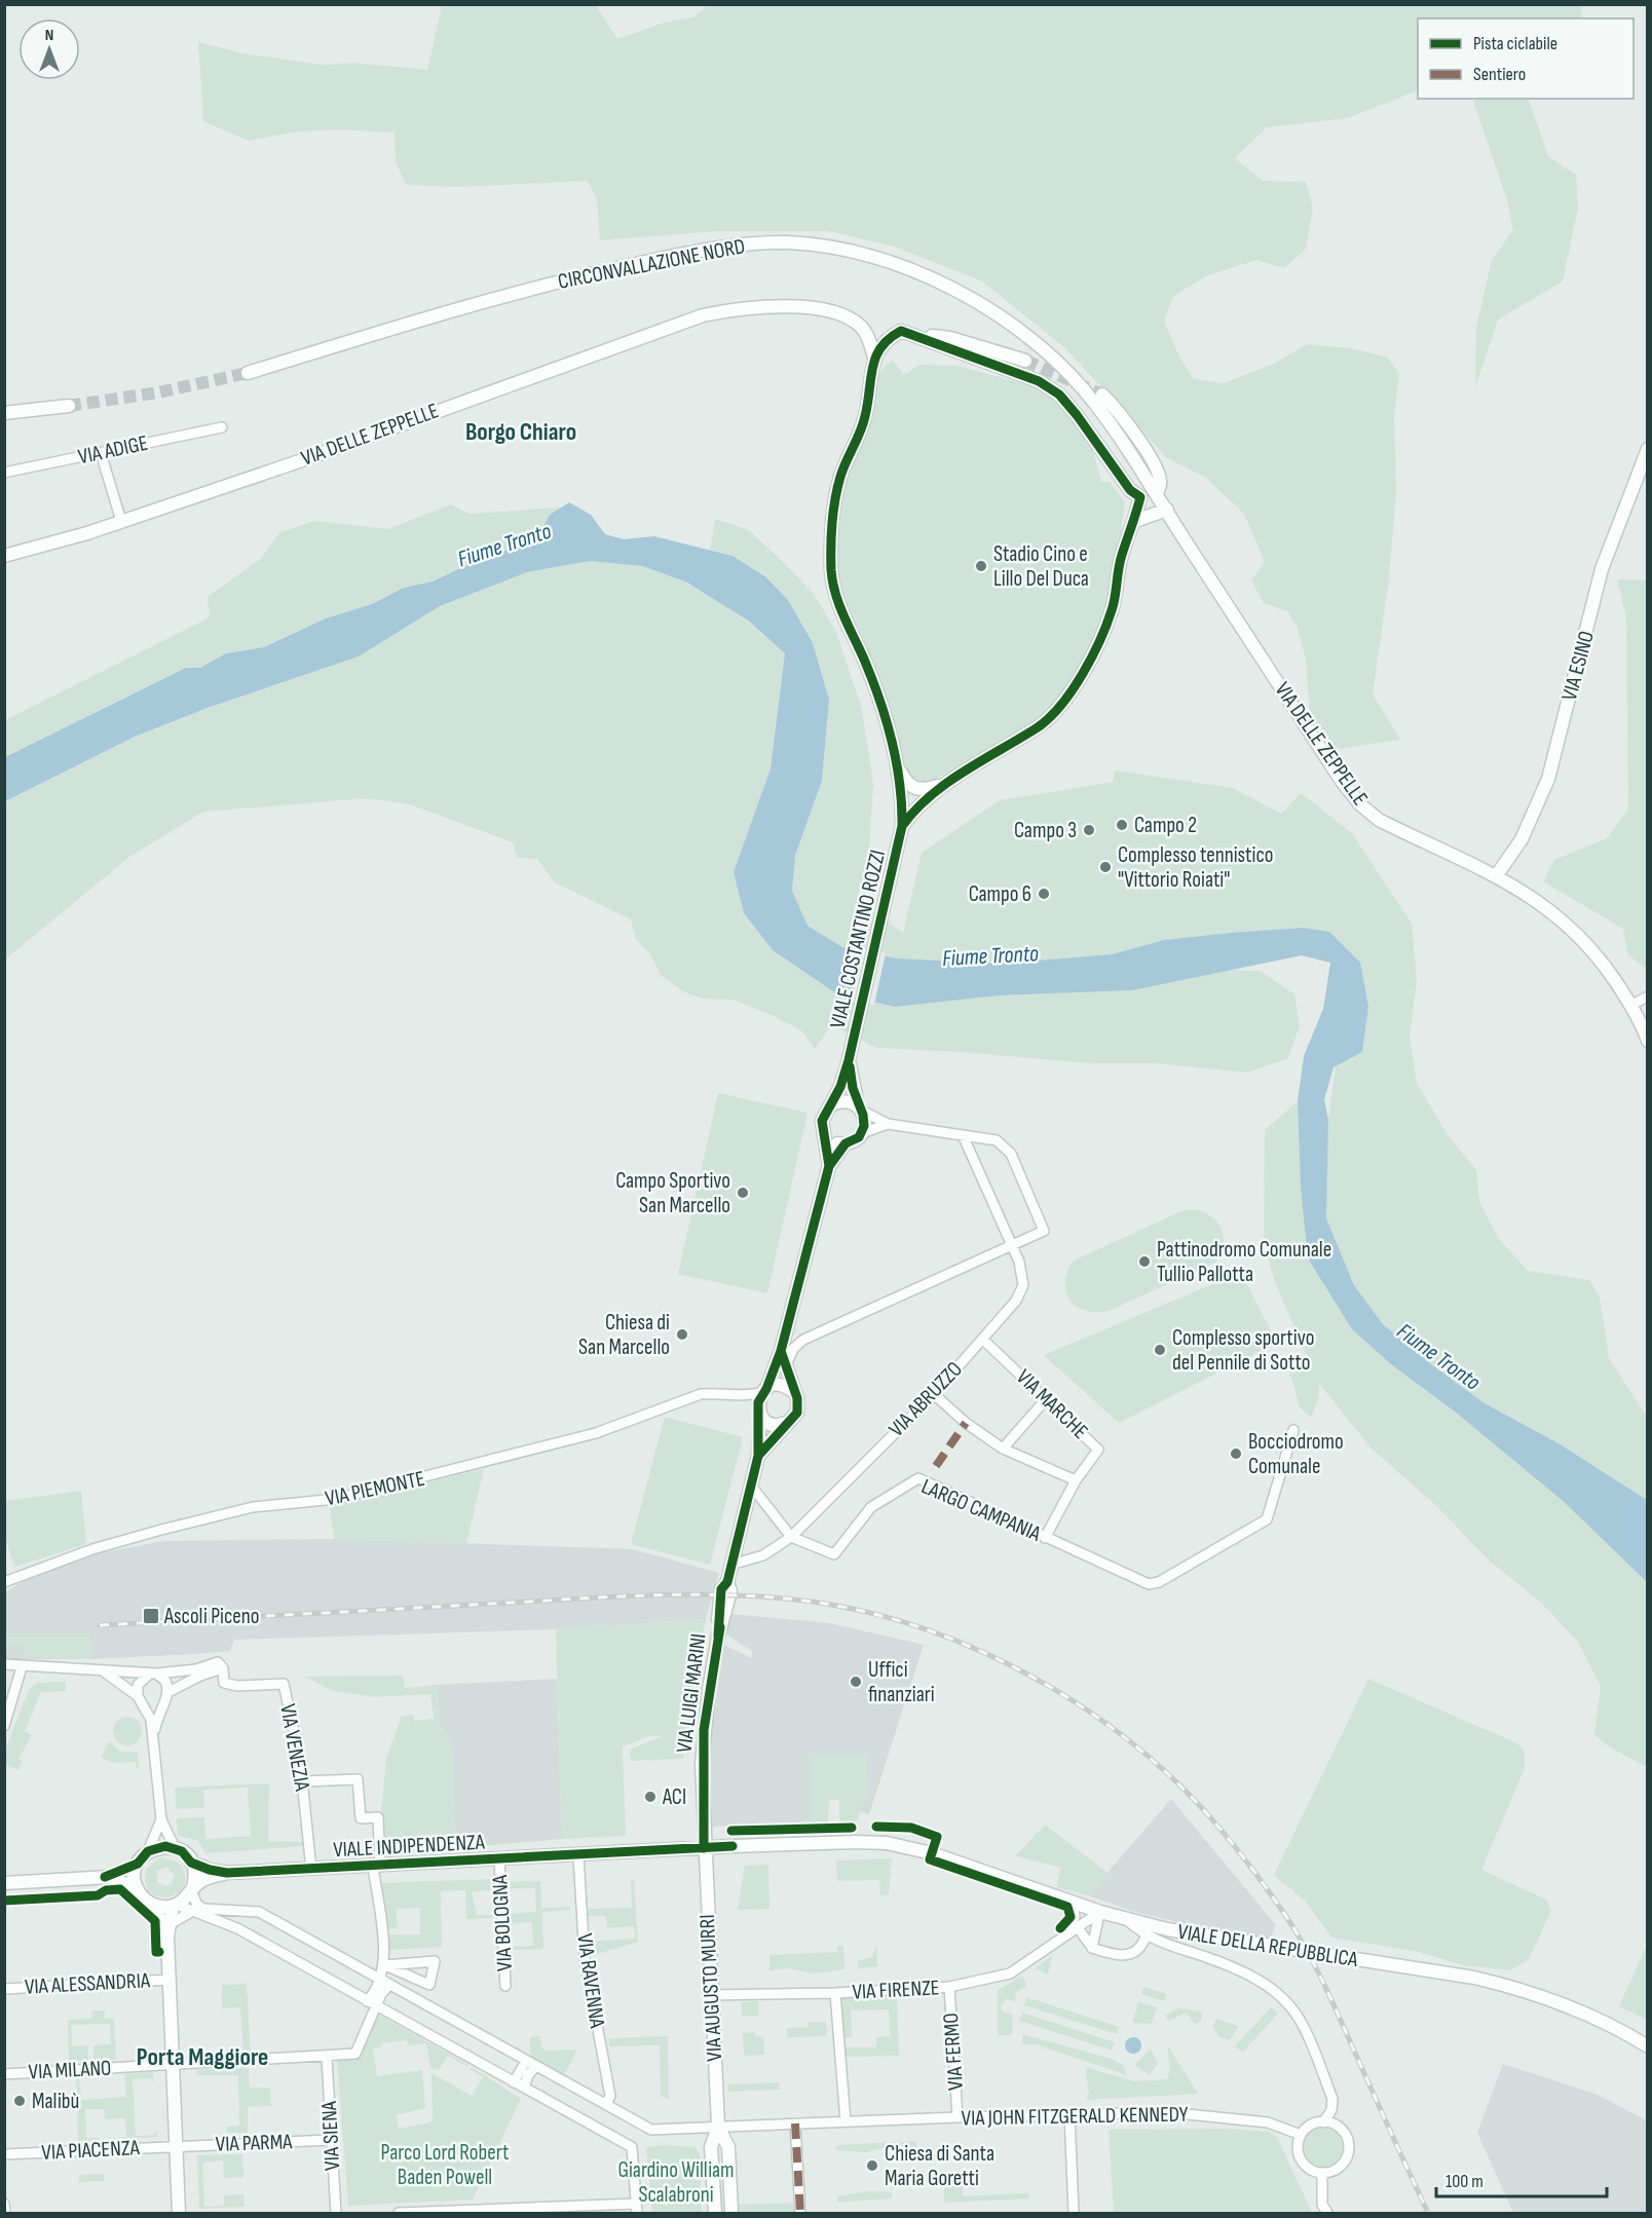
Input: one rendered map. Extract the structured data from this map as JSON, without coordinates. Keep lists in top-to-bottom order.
{
  "streets": {
    "street": [
      "CIRCONVALLAZIONE NORD",
      "VIA DELLE ZEPPELLE",
      "VIA ADIGE",
      "VIA ESINO",
      "VIALE COSTANTINO ROZZI",
      "VIA ABRUZZO",
      "VIA MARCHE",
      "VIA PIEMONTE",
      "LARGO CAMPANIA",
      "VIA LUIGI MARINI",
      "VIA VENEZIA",
      "VIALE INDIPENDENZA",
      "VIA BOLOGNA",
      "VIALE DELLA REPUBBLICA",
      "VIA RAVENNA",
      "VIA ALESSANDRIA",
      "VIA AUGUSTO MURRI",
      "VIA FIRENZE",
      "VIA FERMO",
      "VIA MILANO",
      "VIA JOHN FITZGERALD KENNEDY",
      "VIA SIENA",
      "VIA PARMA",
      "VIA PIACENZA"
    ]
  },
  "crossings": [
    ["CIRCONVALLAZIONE NORD", "VIA DELLE ZEPPELLE"],
    ["VIA DELLE ZEPPELLE", "VIA ESINO"],
    ["VIA DELLE ZEPPELLE", "VIALE COSTANTINO ROZZI"],
    ["VIALE COSTANTINO ROZZI", "VIA ABRUZZO"],
    ["VIALE COSTANTINO ROZZI", "VIA PIEMONTE"],
    ["VIALE COSTANTINO ROZZI", "VIA LUIGI MARINI"],
    ["VIA ABRUZZO", "VIA MARCHE"],
    ["VIA ABRUZZO", "LARGO CAMPANIA"],
    ["VIA MARCHE", "LARGO CAMPANIA"],
    ["VIA LUIGI MARINI", "VIALE INDIPENDENZA"],
    ["VIA LUIGI MARINI", "VIA AUGUSTO MURRI"],
    ["VIA VENEZIA", "VIALE INDIPENDENZA"],
    ["VIALE INDIPENDENZA", "VIA BOLOGNA"],
    ["VIALE INDIPENDENZA", "VIALE DELLA REPUBBLICA"],
    ["VIALE INDIPENDENZA", "VIA RAVENNA"],
    ["VIALE INDIPENDENZA", "VIA AUGUSTO MURRI"],
    ["VIALE DELLA REPUBBLICA", "VIA FIRENZE"],
    ["VIA RAVENNA", "VIA JOHN FITZGERALD KENNEDY"],
    ["VIA AUGUSTO MURRI", "VIA FIRENZE"],
    ["VIA AUGUSTO MURRI", "VIA JOHN FITZGERALD KENNEDY"],
    ["VIA FIRENZE", "VIA FERMO"],
    ["VIA FERMO", "VIA JOHN FITZGERALD KENNEDY"],
    ["VIA MILANO", "VIA SIENA"],
    ["VIA SIENA", "VIA PARMA"],
    ["VIA PARMA", "VIA PIACENZA"]
  ],
  "districts": ["Borgo Chiaro", "Porta Maggiore"],
  "water": ["Fiume Tronto"],
  "parks": ["Parco Lord Robert Baden Powell", "Giardino William Scalabroni"],
  "places": {
    "other": [
      "Stadio Cino e Lillo Del Duca",
      "Campo 2",
      "Campo 3",
      "Complesso tennistico \"Vittorio Roiati\"",
      "Campo 6",
      "Campo Sportivo San Marcello",
      "Pattinodromo Comunale Tullio Pallotta",
      "Chiesa di San Marcello",
      "Complesso sportivo del Pennile di Sotto",
      "Bocciodromo Comunale",
      "Uffici finanziari",
      "ACI",
      "Malibù",
      "Chiesa di Santa Maria Goretti"
    ],
    "transit": ["Ascoli Piceno"]
  },
  "legend": ["Pista ciclabile", "Sentiero"],
  "scale_bar": "100 m",
  "north": "top"
}
